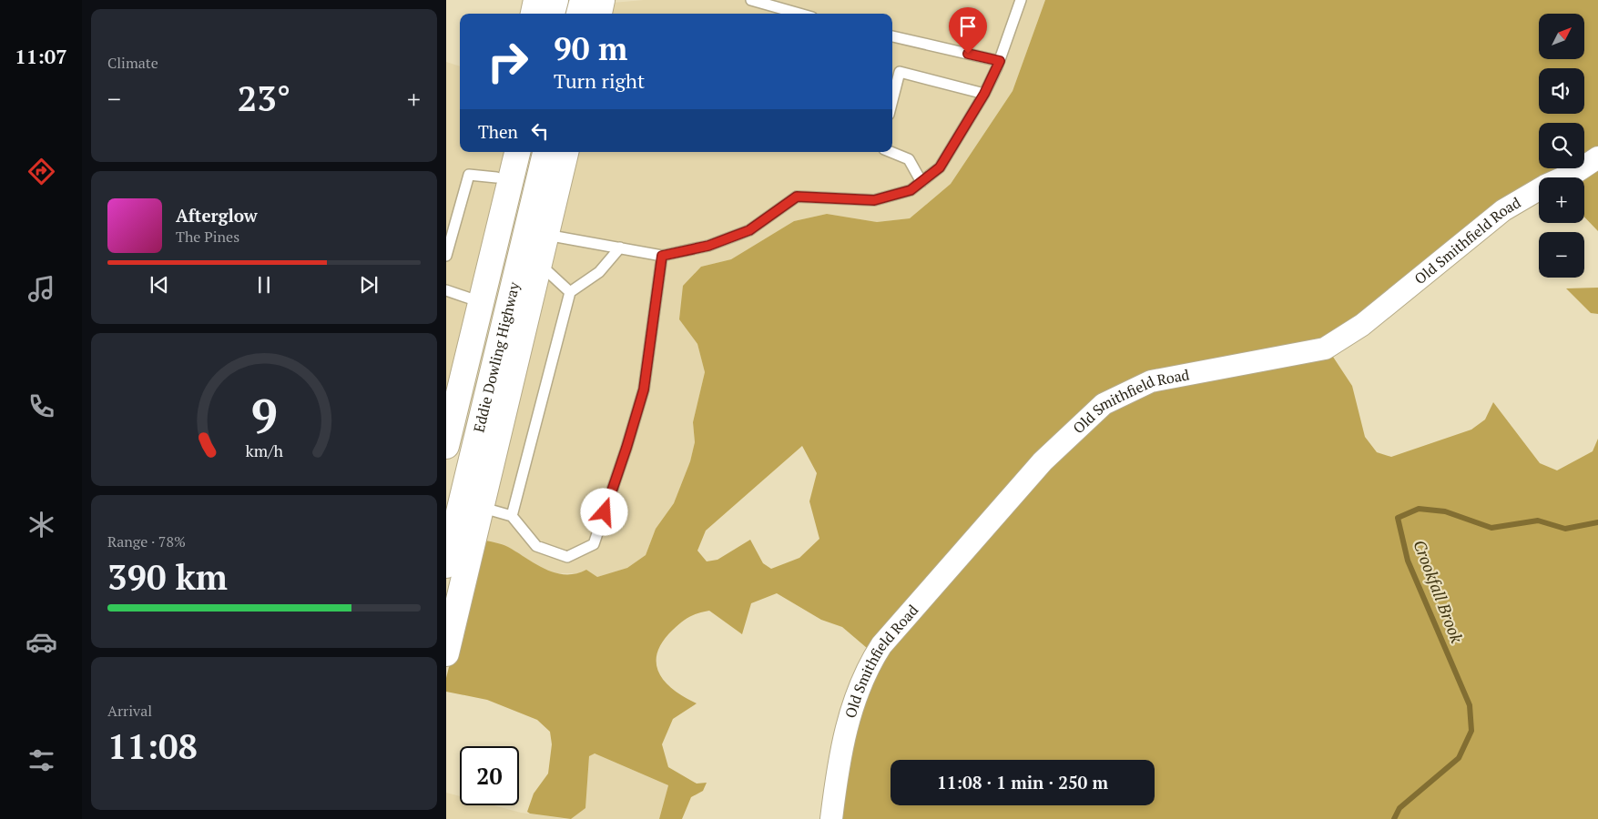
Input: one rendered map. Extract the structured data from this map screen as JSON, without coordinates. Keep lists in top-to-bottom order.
{
  "streets": {
    "highway": ["Eddie Dowling Highway"],
    "street": ["Old Smithfield Road"]
  },
  "water": ["Crookfall Brook"],
  "north": "top right",
  "page": {
    "tabs": "11:07",
    "tile": [
      "Climate",
      ["Range · 78%", "390 km"],
      ["Arrival", "11:08"]
    ],
    "map_buttons": ["+", "−"],
    "turn": ["90 m", "Turn right"],
    "heat": ["−", "23°", "+"],
    "then": "Then",
    "song": ["Afterglow", "The Pines"],
    "limit": "20",
    "trip": "11:08 · 1 min · 250 m",
    "gauge": ["9", "km/h"]
  }
}
